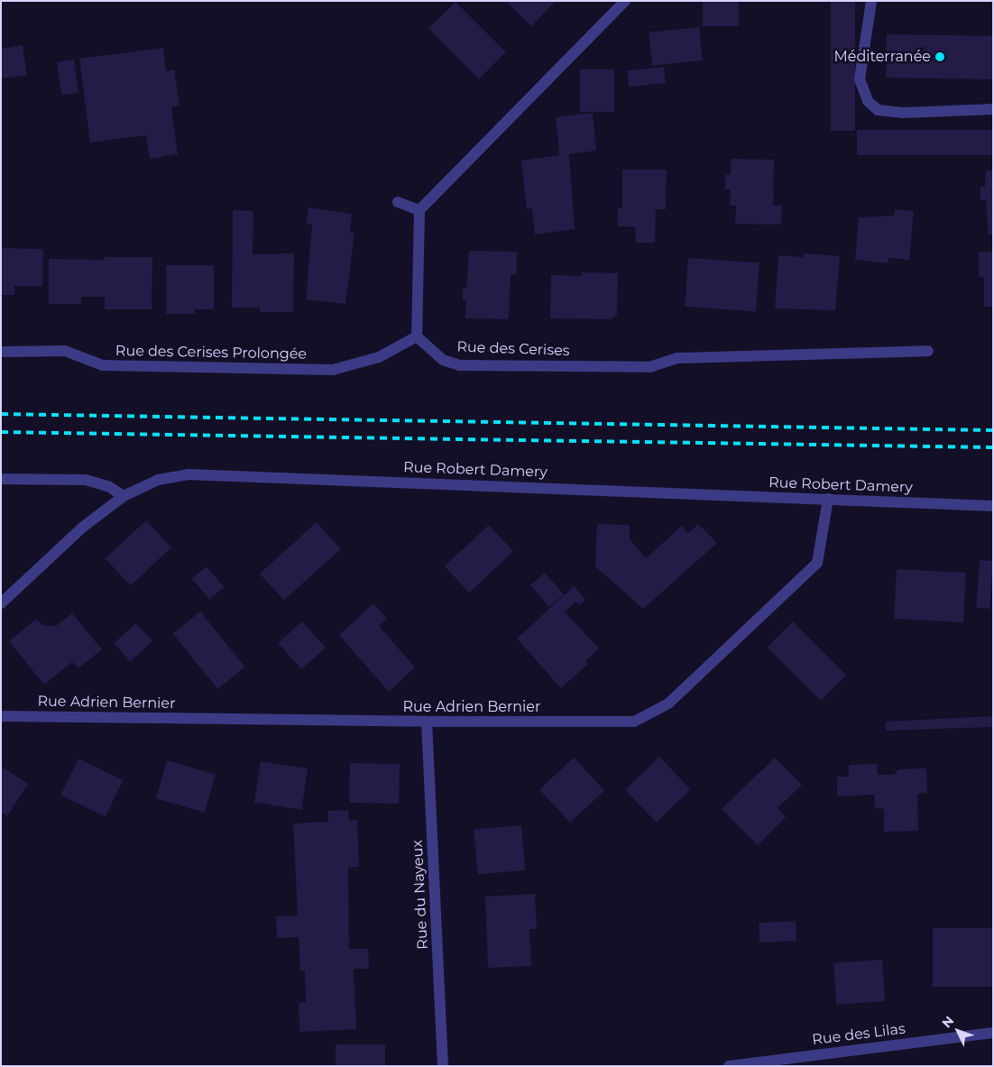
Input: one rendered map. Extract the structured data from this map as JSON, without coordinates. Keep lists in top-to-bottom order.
{
  "streets": {
    "street": [
      "Rue des Cerises",
      "Rue des Cerises Prolongée",
      "Rue Robert Damery",
      "Rue Adrien Bernier",
      "Rue du Nayeux",
      "Rue des Lilas"
    ]
  },
  "crossings": [
    ["Rue des Cerises", "Rue des Cerises Prolongée"],
    ["Rue Robert Damery", "Rue Adrien Bernier"],
    ["Rue Adrien Bernier", "Rue du Nayeux"]
  ],
  "places": ["Méditerranée"],
  "north": "top left"
}
